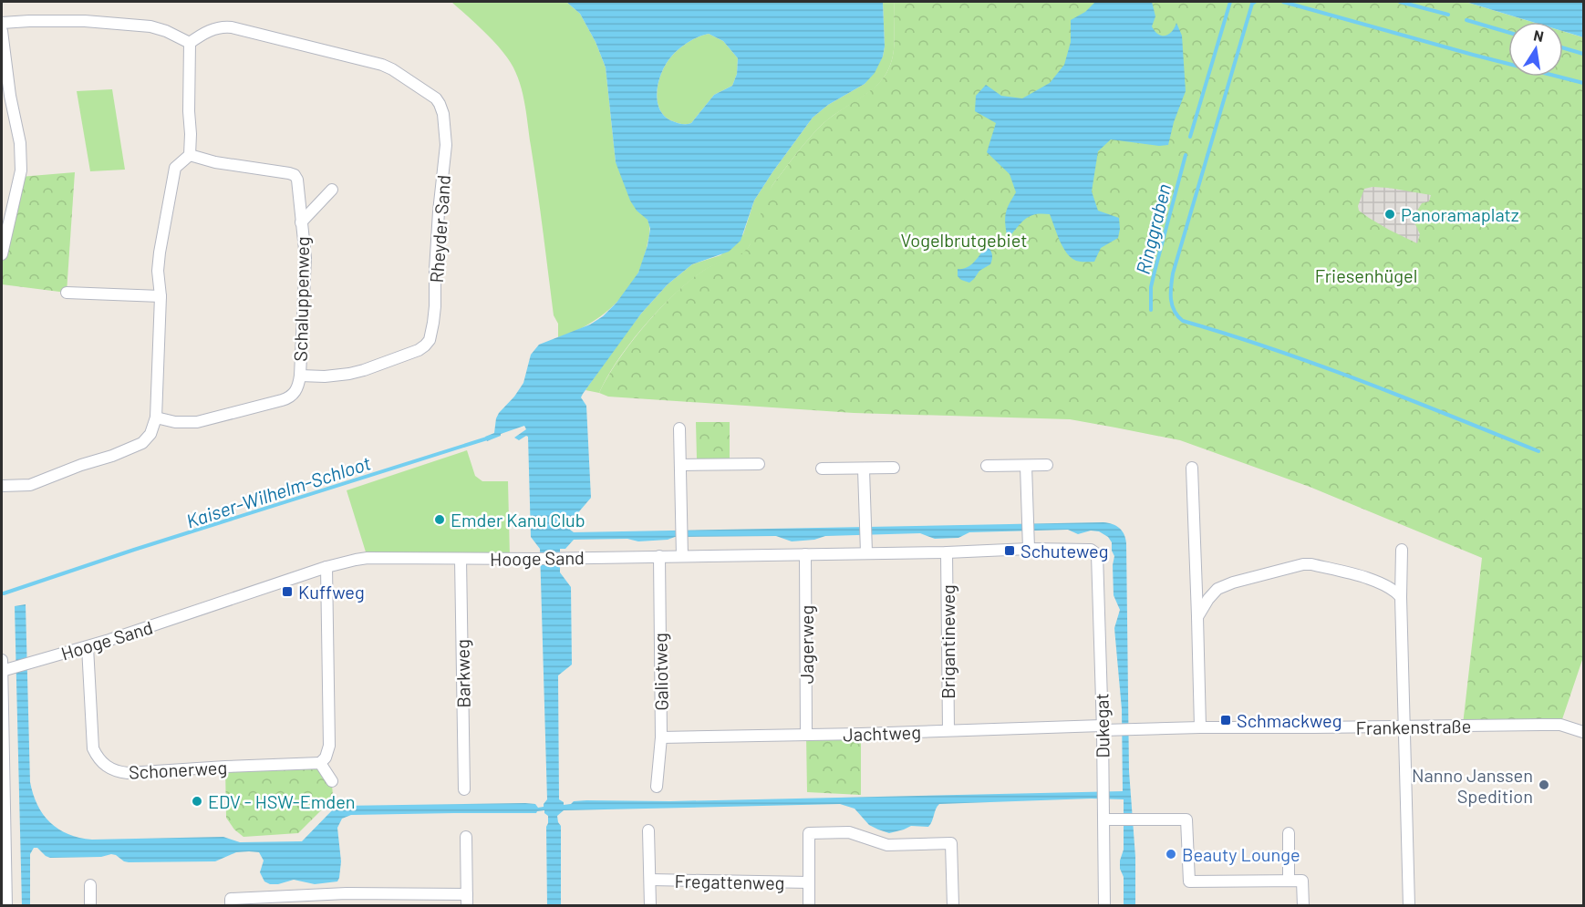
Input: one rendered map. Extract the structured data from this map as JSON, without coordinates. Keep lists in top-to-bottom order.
{
  "streets": {
    "street": [
      "Rheyder Sand",
      "Schaluppenweg",
      "Hooge Sand",
      "Brigantineweg",
      "Jagerweg",
      "Galiotweg",
      "Barkweg",
      "Dukegat",
      "Frankenstraße",
      "Jachtweg",
      "Schonerweg",
      "Fregattenweg"
    ]
  },
  "crossings": [
    ["Rheyder Sand", "Schaluppenweg"],
    ["Hooge Sand", "Brigantineweg"],
    ["Hooge Sand", "Jagerweg"],
    ["Hooge Sand", "Galiotweg"],
    ["Hooge Sand", "Barkweg"],
    ["Hooge Sand", "Dukegat"],
    ["Hooge Sand", "Schonerweg"],
    ["Brigantineweg", "Jachtweg"],
    ["Jagerweg", "Jachtweg"],
    ["Galiotweg", "Jachtweg"],
    ["Dukegat", "Frankenstraße"],
    ["Dukegat", "Jachtweg"],
    ["Frankenstraße", "Jachtweg"]
  ],
  "water": ["Ringgraben", "Kaiser-Wilhelm-Schloot"],
  "parks": ["Vogelbrutgebiet", "Friesenhügel"],
  "places": {
    "other": [
      "Panoramaplatz",
      "Emder Kanu Club",
      "Nanno Janssen Spedition",
      "EDV - HSW-Emden",
      "Beauty Lounge"
    ],
    "transit": ["Schuteweg", "Kuffweg", "Schmackweg"]
  },
  "north": "top"
}
